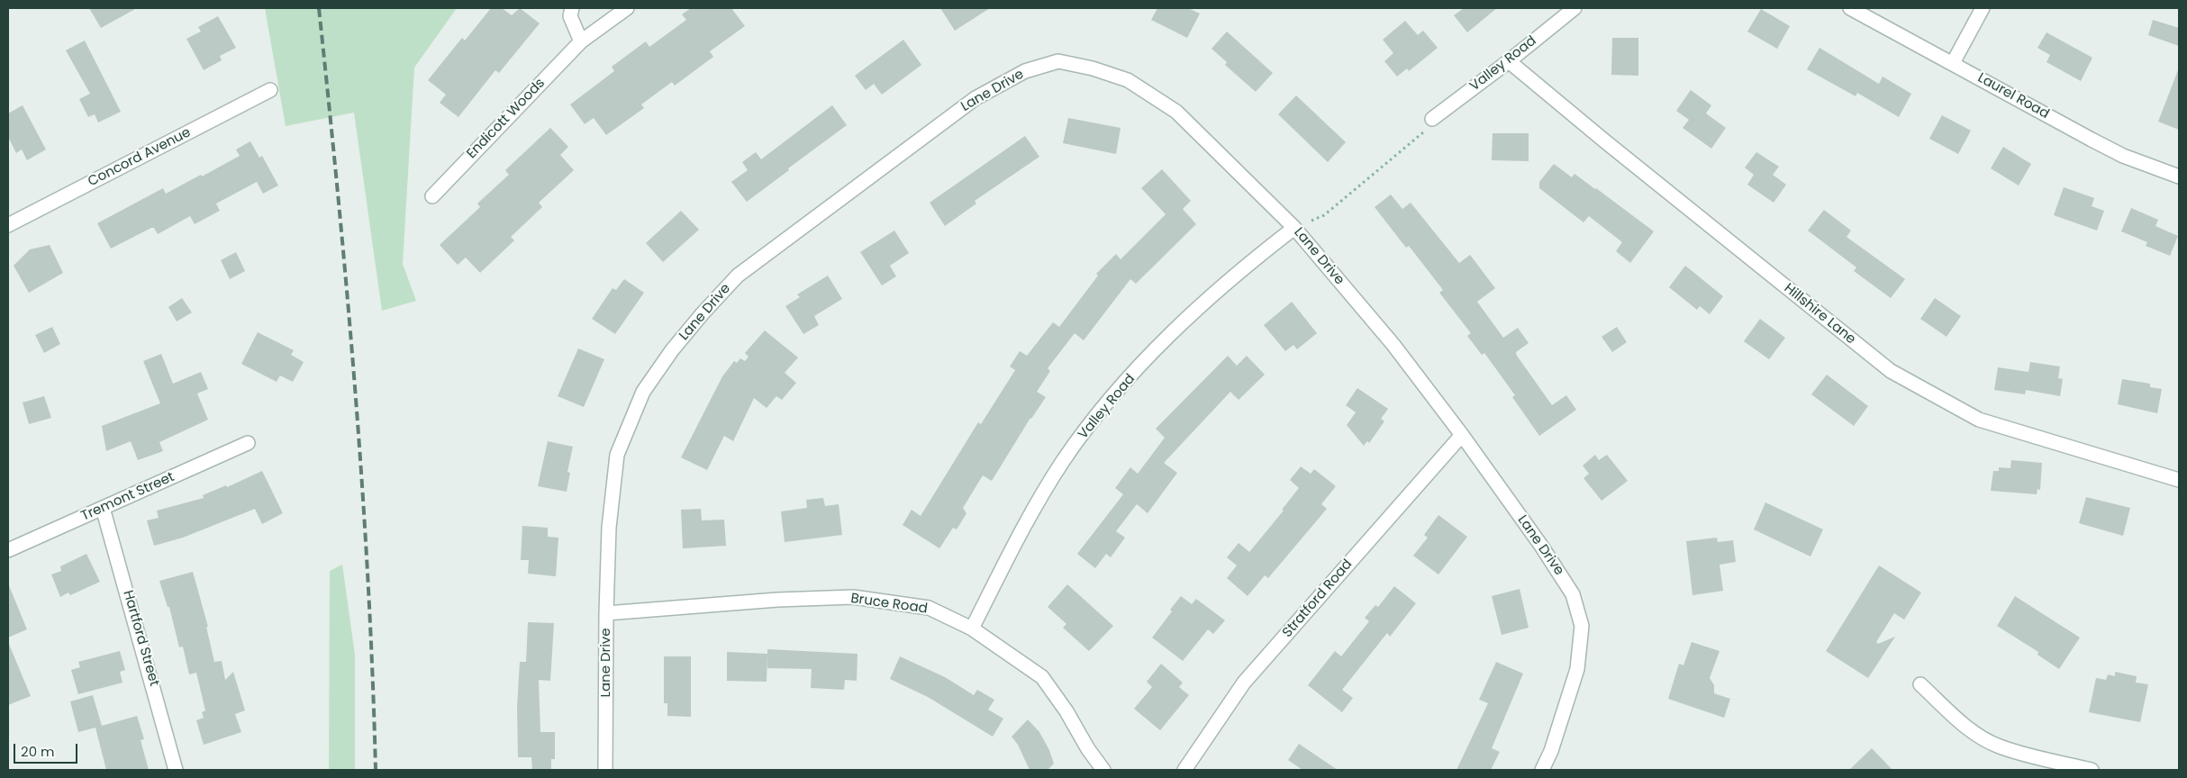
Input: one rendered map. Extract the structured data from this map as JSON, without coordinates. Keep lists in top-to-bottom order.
{
  "streets": {
    "street": [
      "Valley Road",
      "Lane Drive",
      "Laurel Road",
      "Endicott Woods",
      "Concord Avenue",
      "Hillshire Lane",
      "Tremont Street",
      "Stratford Road",
      "Bruce Road",
      "Hartford Street"
    ]
  },
  "crossings": [
    ["Valley Road", "Lane Drive"],
    ["Valley Road", "Hillshire Lane"],
    ["Valley Road", "Bruce Road"],
    ["Lane Drive", "Stratford Road"],
    ["Lane Drive", "Bruce Road"],
    ["Tremont Street", "Hartford Street"]
  ],
  "scale_bar": "20 m"
}
